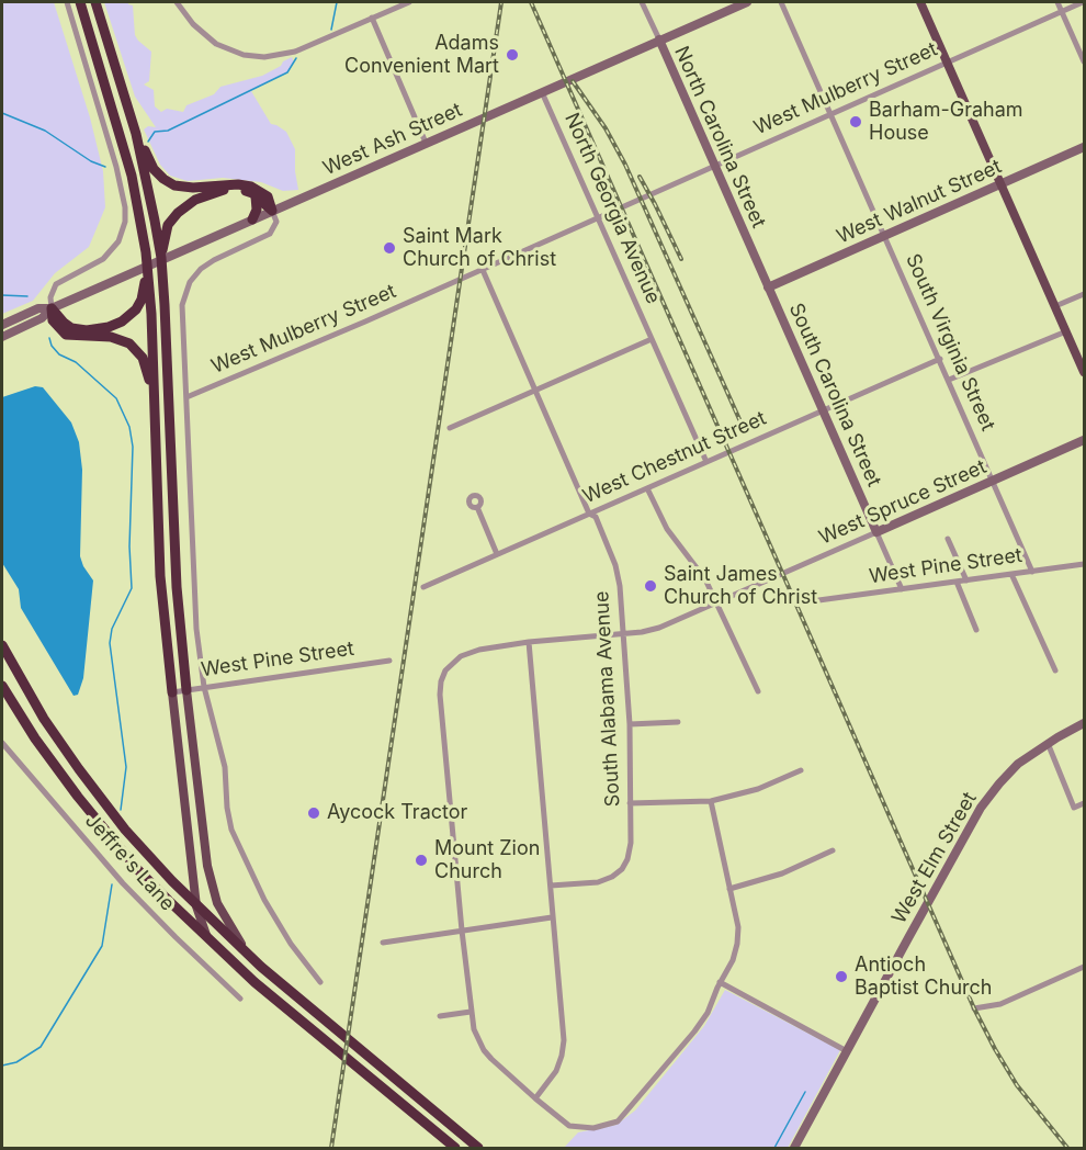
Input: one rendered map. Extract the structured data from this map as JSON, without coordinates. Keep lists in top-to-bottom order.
{
  "streets": {
    "street": [
      "West Mulberry Street",
      "North Carolina Street",
      "West Ash Street",
      "West Walnut Street",
      "North Georgia Avenue",
      "South Virginia Street",
      "South Carolina Street",
      "West Chestnut Street",
      "West Spruce Street",
      "West Pine Street",
      "South Alabama Avenue",
      "West Elm Street",
      "Jeffre's Lane"
    ]
  },
  "crossings": [
    ["West Mulberry Street", "North Carolina Street"],
    ["West Mulberry Street", "North Georgia Avenue"],
    ["West Mulberry Street", "South Virginia Street"],
    ["West Mulberry Street", "South Alabama Avenue"],
    ["North Carolina Street", "West Ash Street"],
    ["North Carolina Street", "West Walnut Street"],
    ["North Carolina Street", "South Carolina Street"],
    ["West Ash Street", "North Georgia Avenue"],
    ["West Walnut Street", "South Virginia Street"],
    ["West Walnut Street", "South Carolina Street"],
    ["North Georgia Avenue", "West Chestnut Street"],
    ["South Virginia Street", "West Chestnut Street"],
    ["South Virginia Street", "West Spruce Street"],
    ["South Virginia Street", "West Pine Street"],
    ["South Carolina Street", "West Chestnut Street"],
    ["South Carolina Street", "West Spruce Street"],
    ["South Carolina Street", "West Pine Street"],
    ["West Chestnut Street", "South Alabama Avenue"],
    ["West Spruce Street", "South Alabama Avenue"]
  ],
  "places": [
    "Adams Convenient Mart",
    "Barham-Graham House",
    "Saint Mark Church of Christ",
    "Saint James Church of Christ",
    "Aycock Tractor",
    "Mount Zion Church",
    "Antioch Baptist Church"
  ]
}
